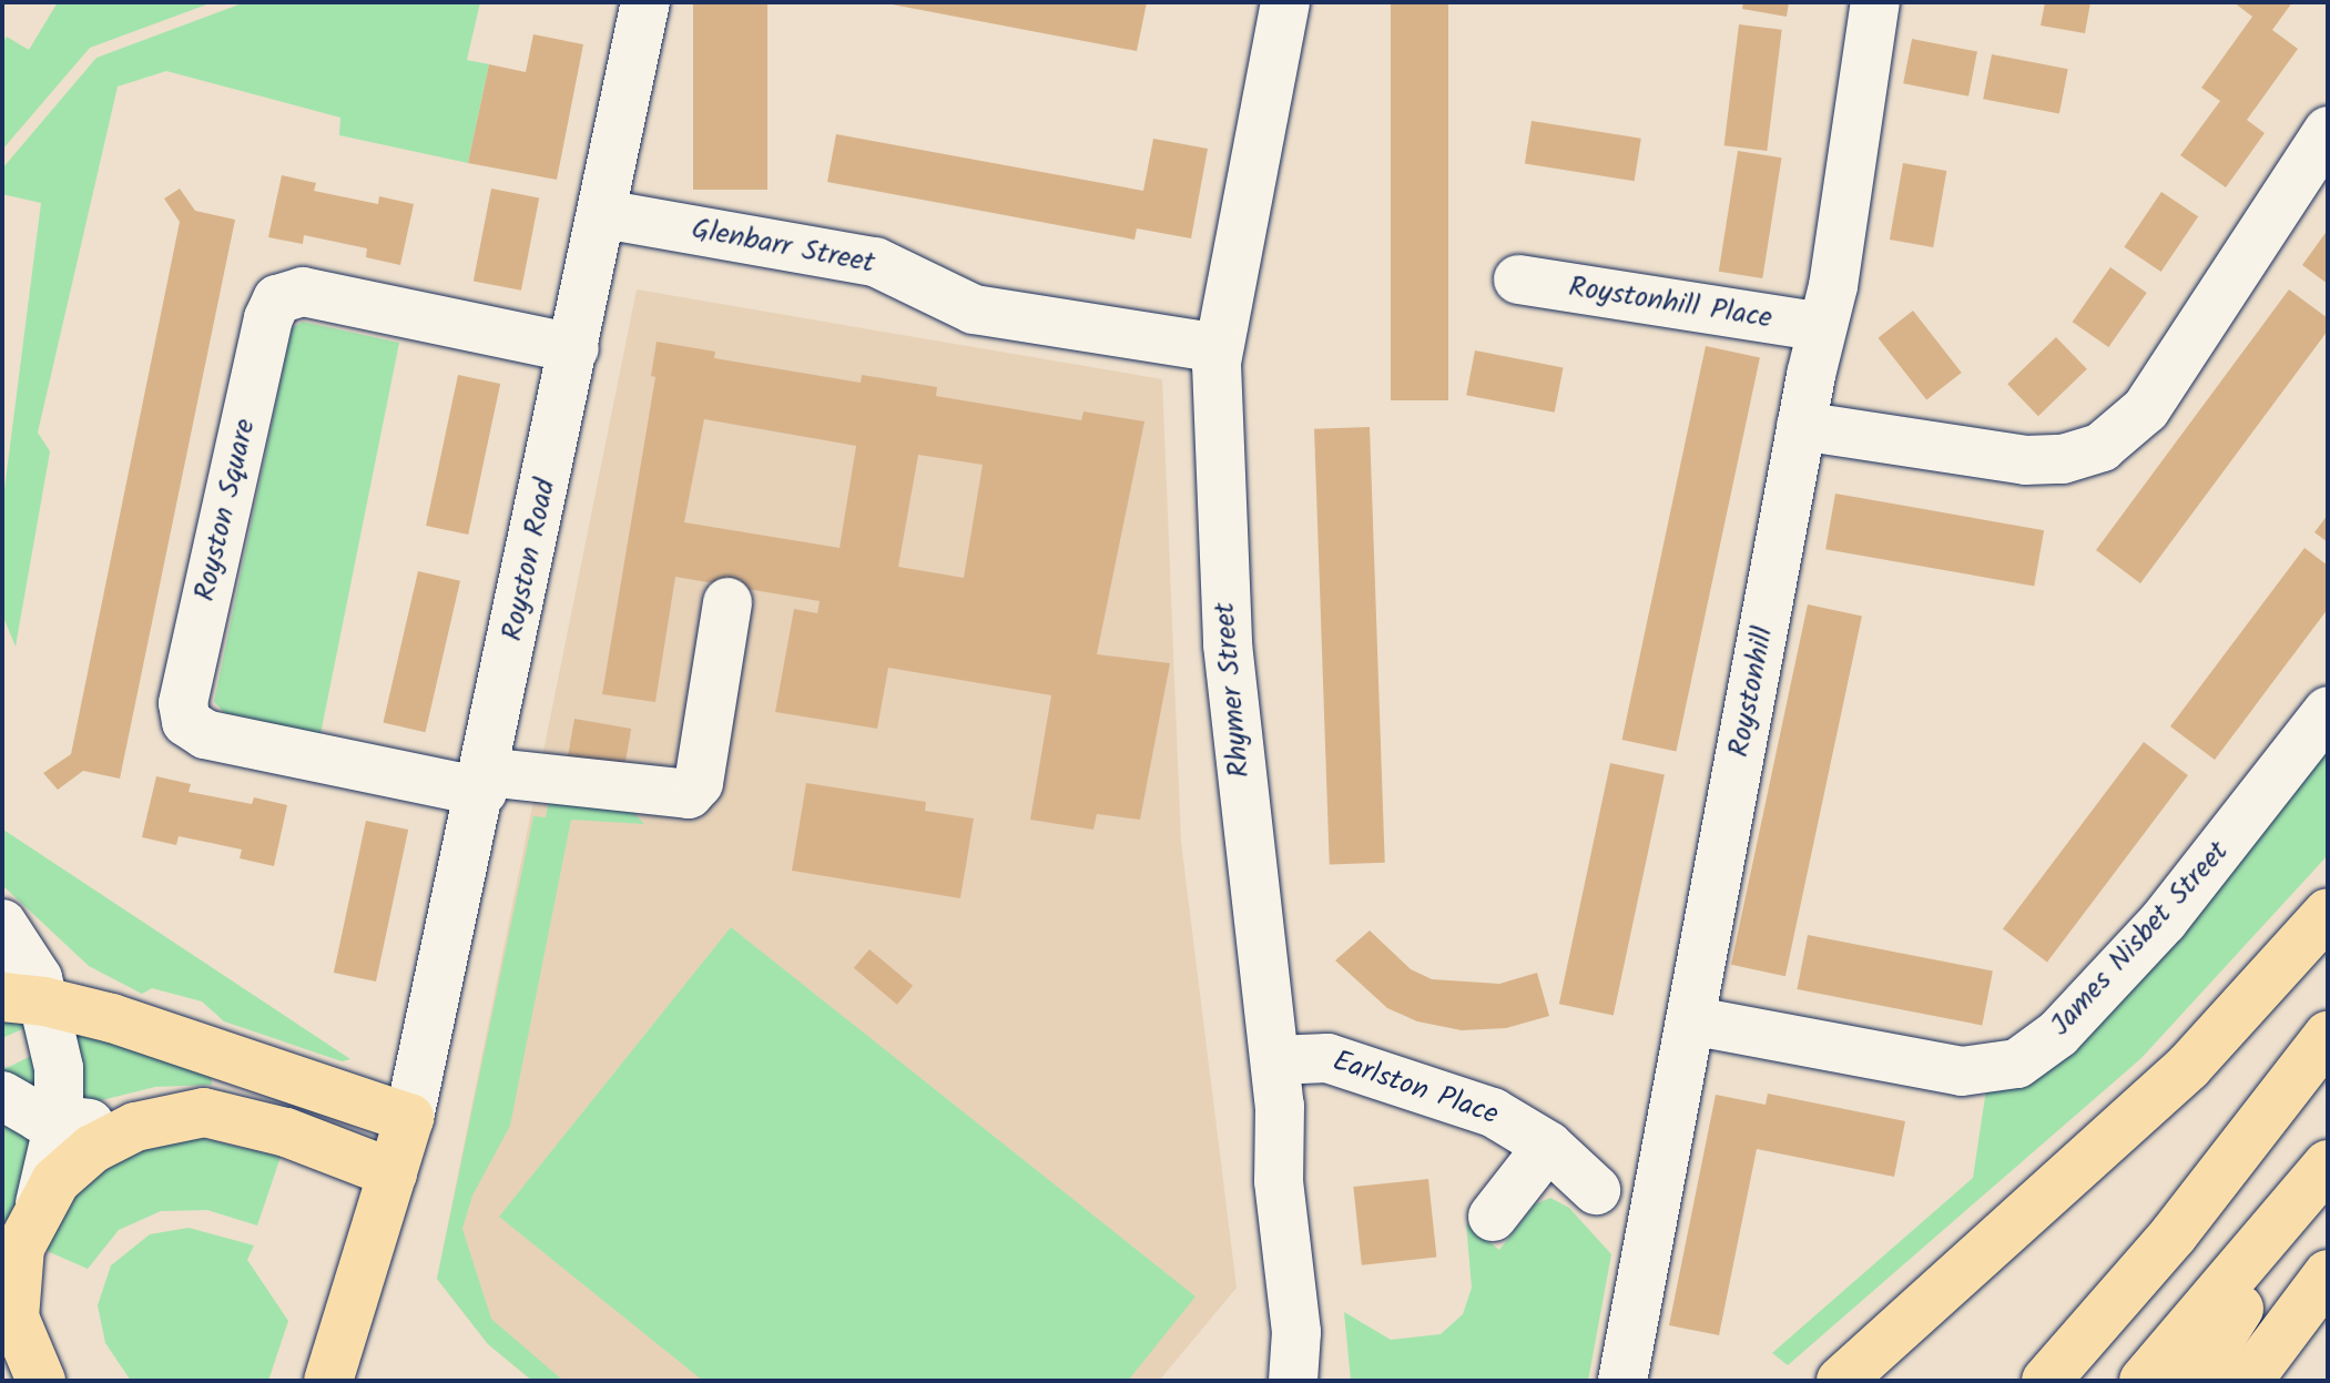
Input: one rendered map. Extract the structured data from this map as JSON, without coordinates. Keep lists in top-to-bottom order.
{
  "streets": {
    "street": [
      "Glenbarr Street",
      "Roystonhill Place",
      "Royston Square",
      "Royston Road",
      "Rhymer Street",
      "Roystonhill",
      "James Nisbet Street",
      "Earlston Place"
    ]
  },
  "crossings": [
    ["Glenbarr Street", "Royston Road"],
    ["Glenbarr Street", "Rhymer Street"],
    ["Roystonhill Place", "Roystonhill"],
    ["Royston Square", "Royston Road"],
    ["Rhymer Street", "Earlston Place"],
    ["Roystonhill", "James Nisbet Street"]
  ]
}
